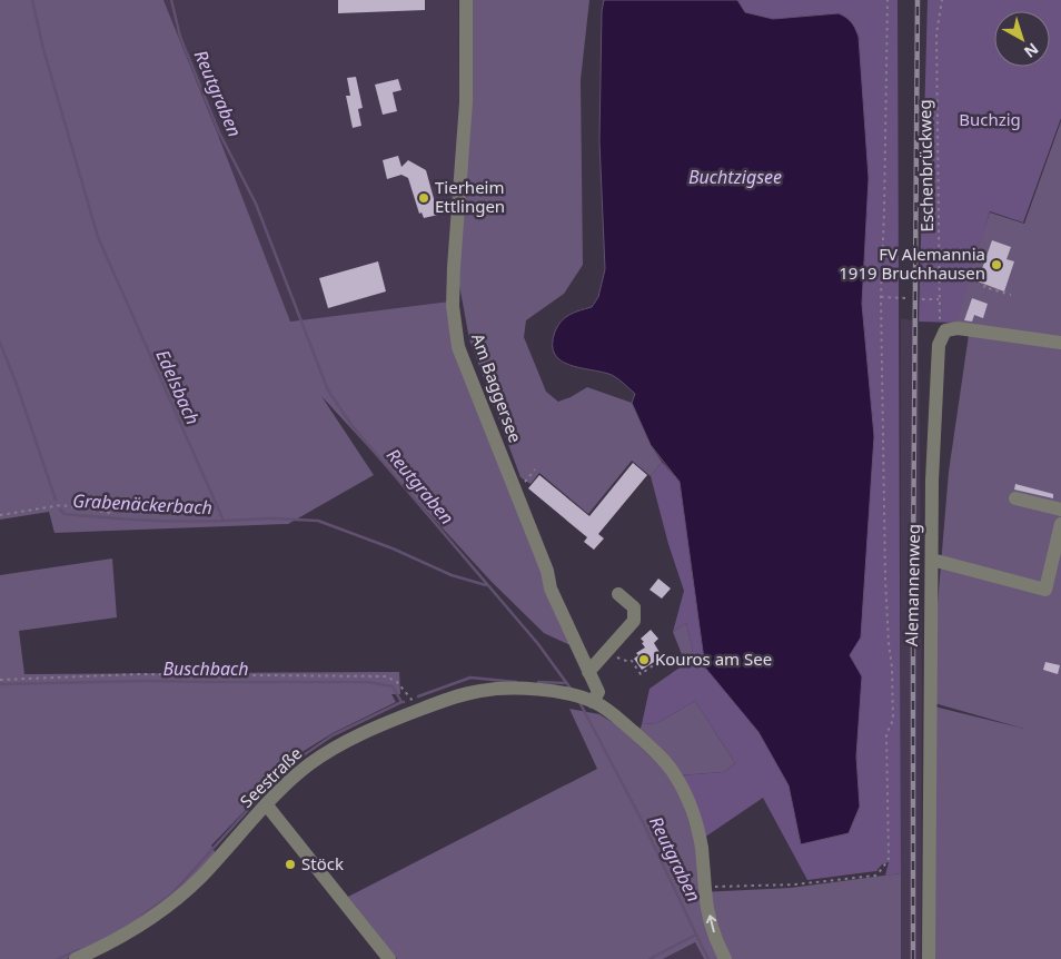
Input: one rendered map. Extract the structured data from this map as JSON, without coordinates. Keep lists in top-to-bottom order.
{
  "streets": {
    "street": ["Am Baggersee", "Alemannenweg", "Seestraße"],
    "path": ["Eschenbrückweg"]
  },
  "crossings": [
    ["Eschenbrückweg", "Alemannenweg"]
  ],
  "water": [
    "Reutgraben",
    "Buchtzigsee",
    "Edelsbach",
    "Grabenäckerbach",
    "Buschbach"
  ],
  "parks": ["Buchzig"],
  "places": [
    "Tierheim Ettlingen",
    "FV Alemannia 1919 Bruchhausen",
    "Kouros am See",
    "Stöck"
  ],
  "north": "bottom right"
}
